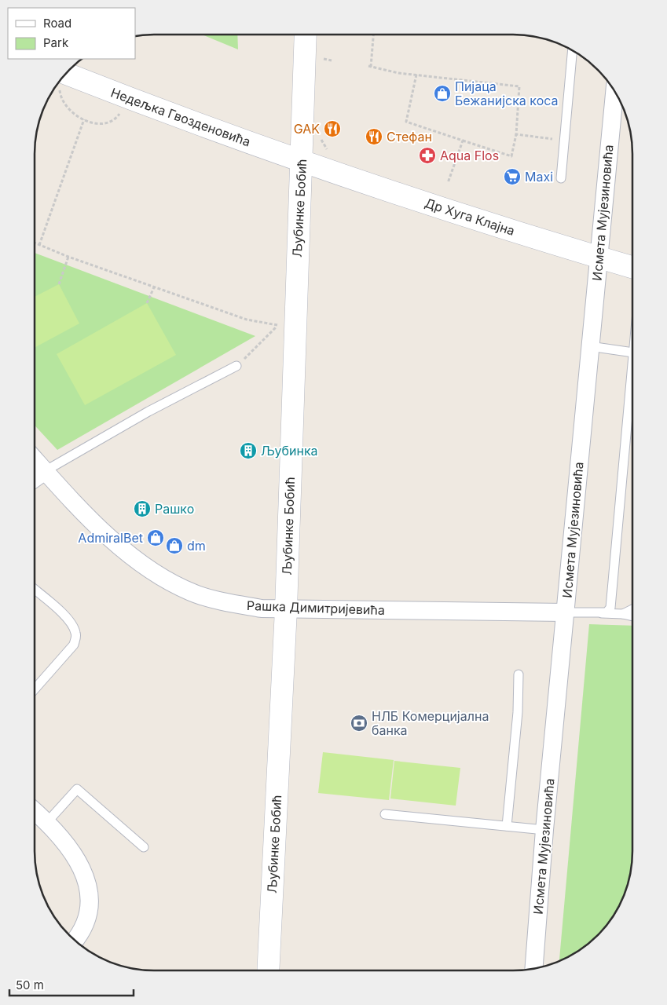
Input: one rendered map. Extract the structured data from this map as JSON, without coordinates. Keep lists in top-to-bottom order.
{
  "streets": {
    "main road": ["Недељка Гвозденовића", "Љубинке Бобић", "Др Хуга Клајна"],
    "street": ["Исмета Мујезиновића", "Рашка Димитријевића"]
  },
  "crossings": [
    ["Недељка Гвозденовића", "Љубинке Бобић"],
    ["Недељка Гвозденовића", "Др Хуга Клајна"],
    ["Љубинке Бобић", "Др Хуга Клајна"],
    ["Љубинке Бобић", "Рашка Димитријевића"],
    ["Исмета Мујезиновића", "Др Хуга Клајна"],
    ["Исмета Мујезиновића", "Рашка Димитријевића"]
  ],
  "places": {
    "shop": ["Пијаца Бежанијска коса", "AdmiralBet", "dm"],
    "restaurant": ["GAK", "Стефан"],
    "pharmacy": ["Aqua Flos"],
    "supermarket": ["Maxi"],
    "building": ["Љубинка", "Рашко"],
    "bank": ["НЛБ Комерцијална банка"]
  },
  "legend": ["Road", "Park"],
  "scale_bar": "50 m"
}
